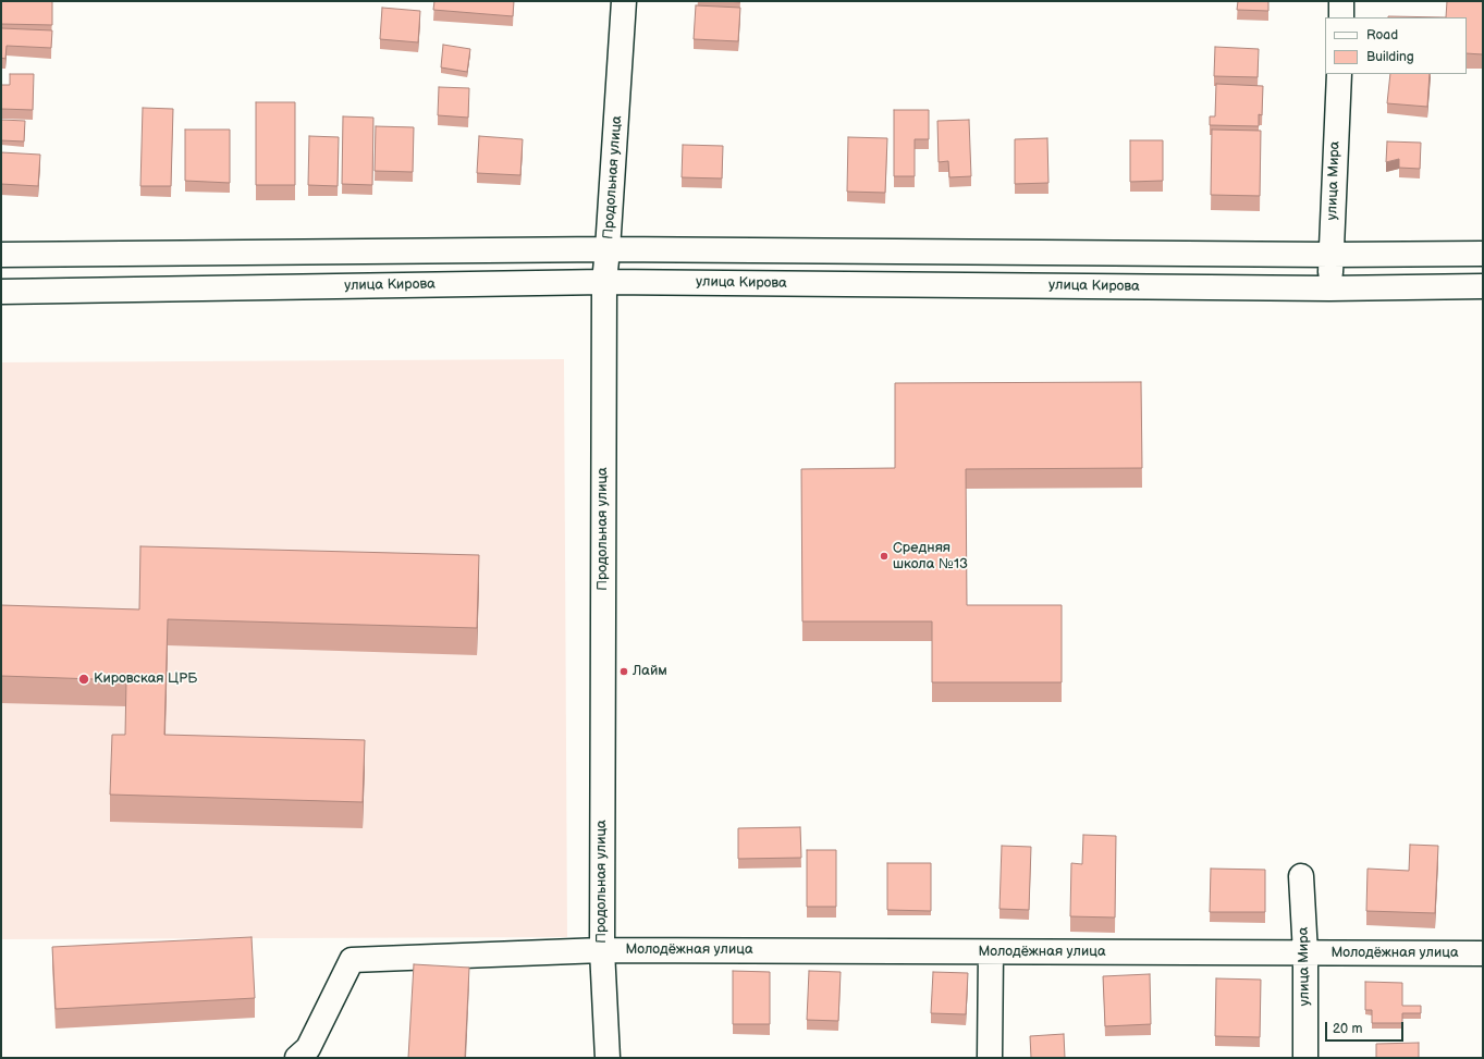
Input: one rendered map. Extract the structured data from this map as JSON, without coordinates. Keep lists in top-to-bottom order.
{
  "streets": {
    "street": [
      "Продольная улица",
      "улица Мира",
      "улица Кирова",
      "Молодёжная улица"
    ]
  },
  "crossings": [
    ["Продольная улица", "улица Кирова"],
    ["Продольная улица", "Молодёжная улица"],
    ["улица Мира", "улица Кирова"],
    ["улица Мира", "Молодёжная улица"]
  ],
  "places": ["Средняя школа №13", "Лайм", "Кировская ЦРБ"],
  "legend": ["Road", "Building"],
  "scale_bar": "20 m"
}
